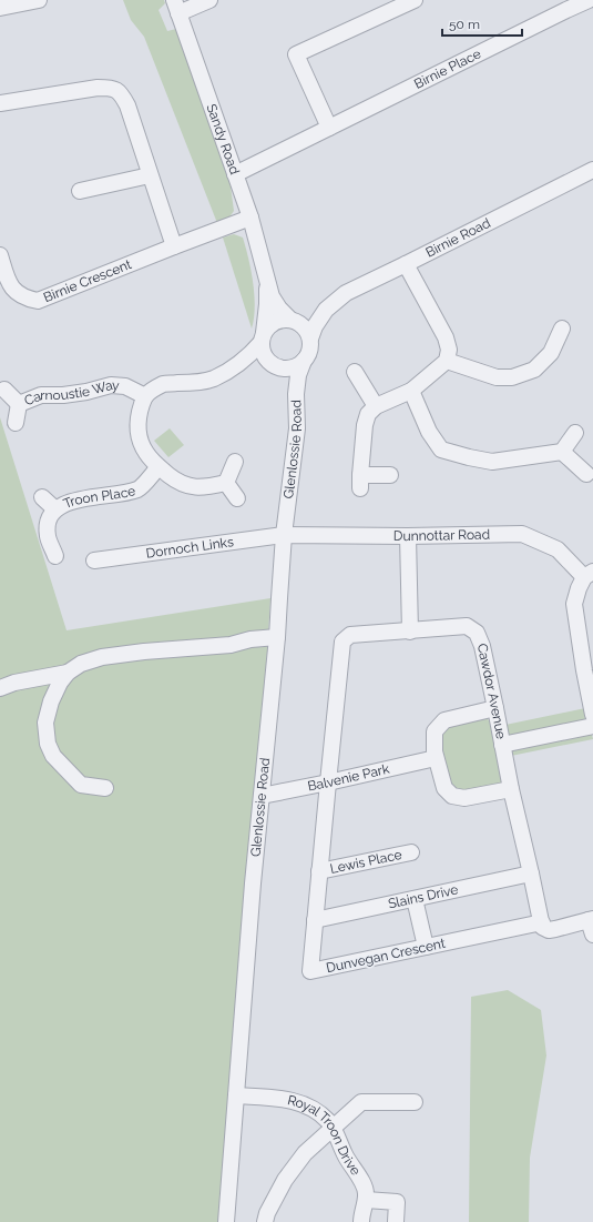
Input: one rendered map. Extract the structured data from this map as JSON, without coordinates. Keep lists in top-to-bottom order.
{
  "streets": {
    "street": [
      "Birnie Place",
      "Sandy Road",
      "Birnie Road",
      "Birnie Crescent",
      "Carnoustie Way",
      "Glenlossie Road",
      "Troon Place",
      "Dunnottar Road",
      "Dornoch Links",
      "Cawdor Avenue",
      "Balvenie Park",
      "Lewis Place",
      "Slains Drive",
      "Dunvegan Crescent",
      "Royal Troon Drive"
    ]
  },
  "crossings": [
    ["Birnie Place", "Sandy Road"],
    ["Sandy Road", "Birnie Road"],
    ["Sandy Road", "Birnie Crescent"],
    ["Sandy Road", "Glenlossie Road"],
    ["Birnie Road", "Glenlossie Road"],
    ["Glenlossie Road", "Dunnottar Road"],
    ["Glenlossie Road", "Dornoch Links"],
    ["Glenlossie Road", "Balvenie Park"],
    ["Glenlossie Road", "Royal Troon Drive"],
    ["Dunnottar Road", "Dornoch Links"],
    ["Cawdor Avenue", "Balvenie Park"],
    ["Cawdor Avenue", "Slains Drive"],
    ["Cawdor Avenue", "Dunvegan Crescent"],
    ["Balvenie Park", "Dunvegan Crescent"],
    ["Lewis Place", "Dunvegan Crescent"],
    ["Slains Drive", "Dunvegan Crescent"]
  ],
  "scale_bar": "50 m"
}
